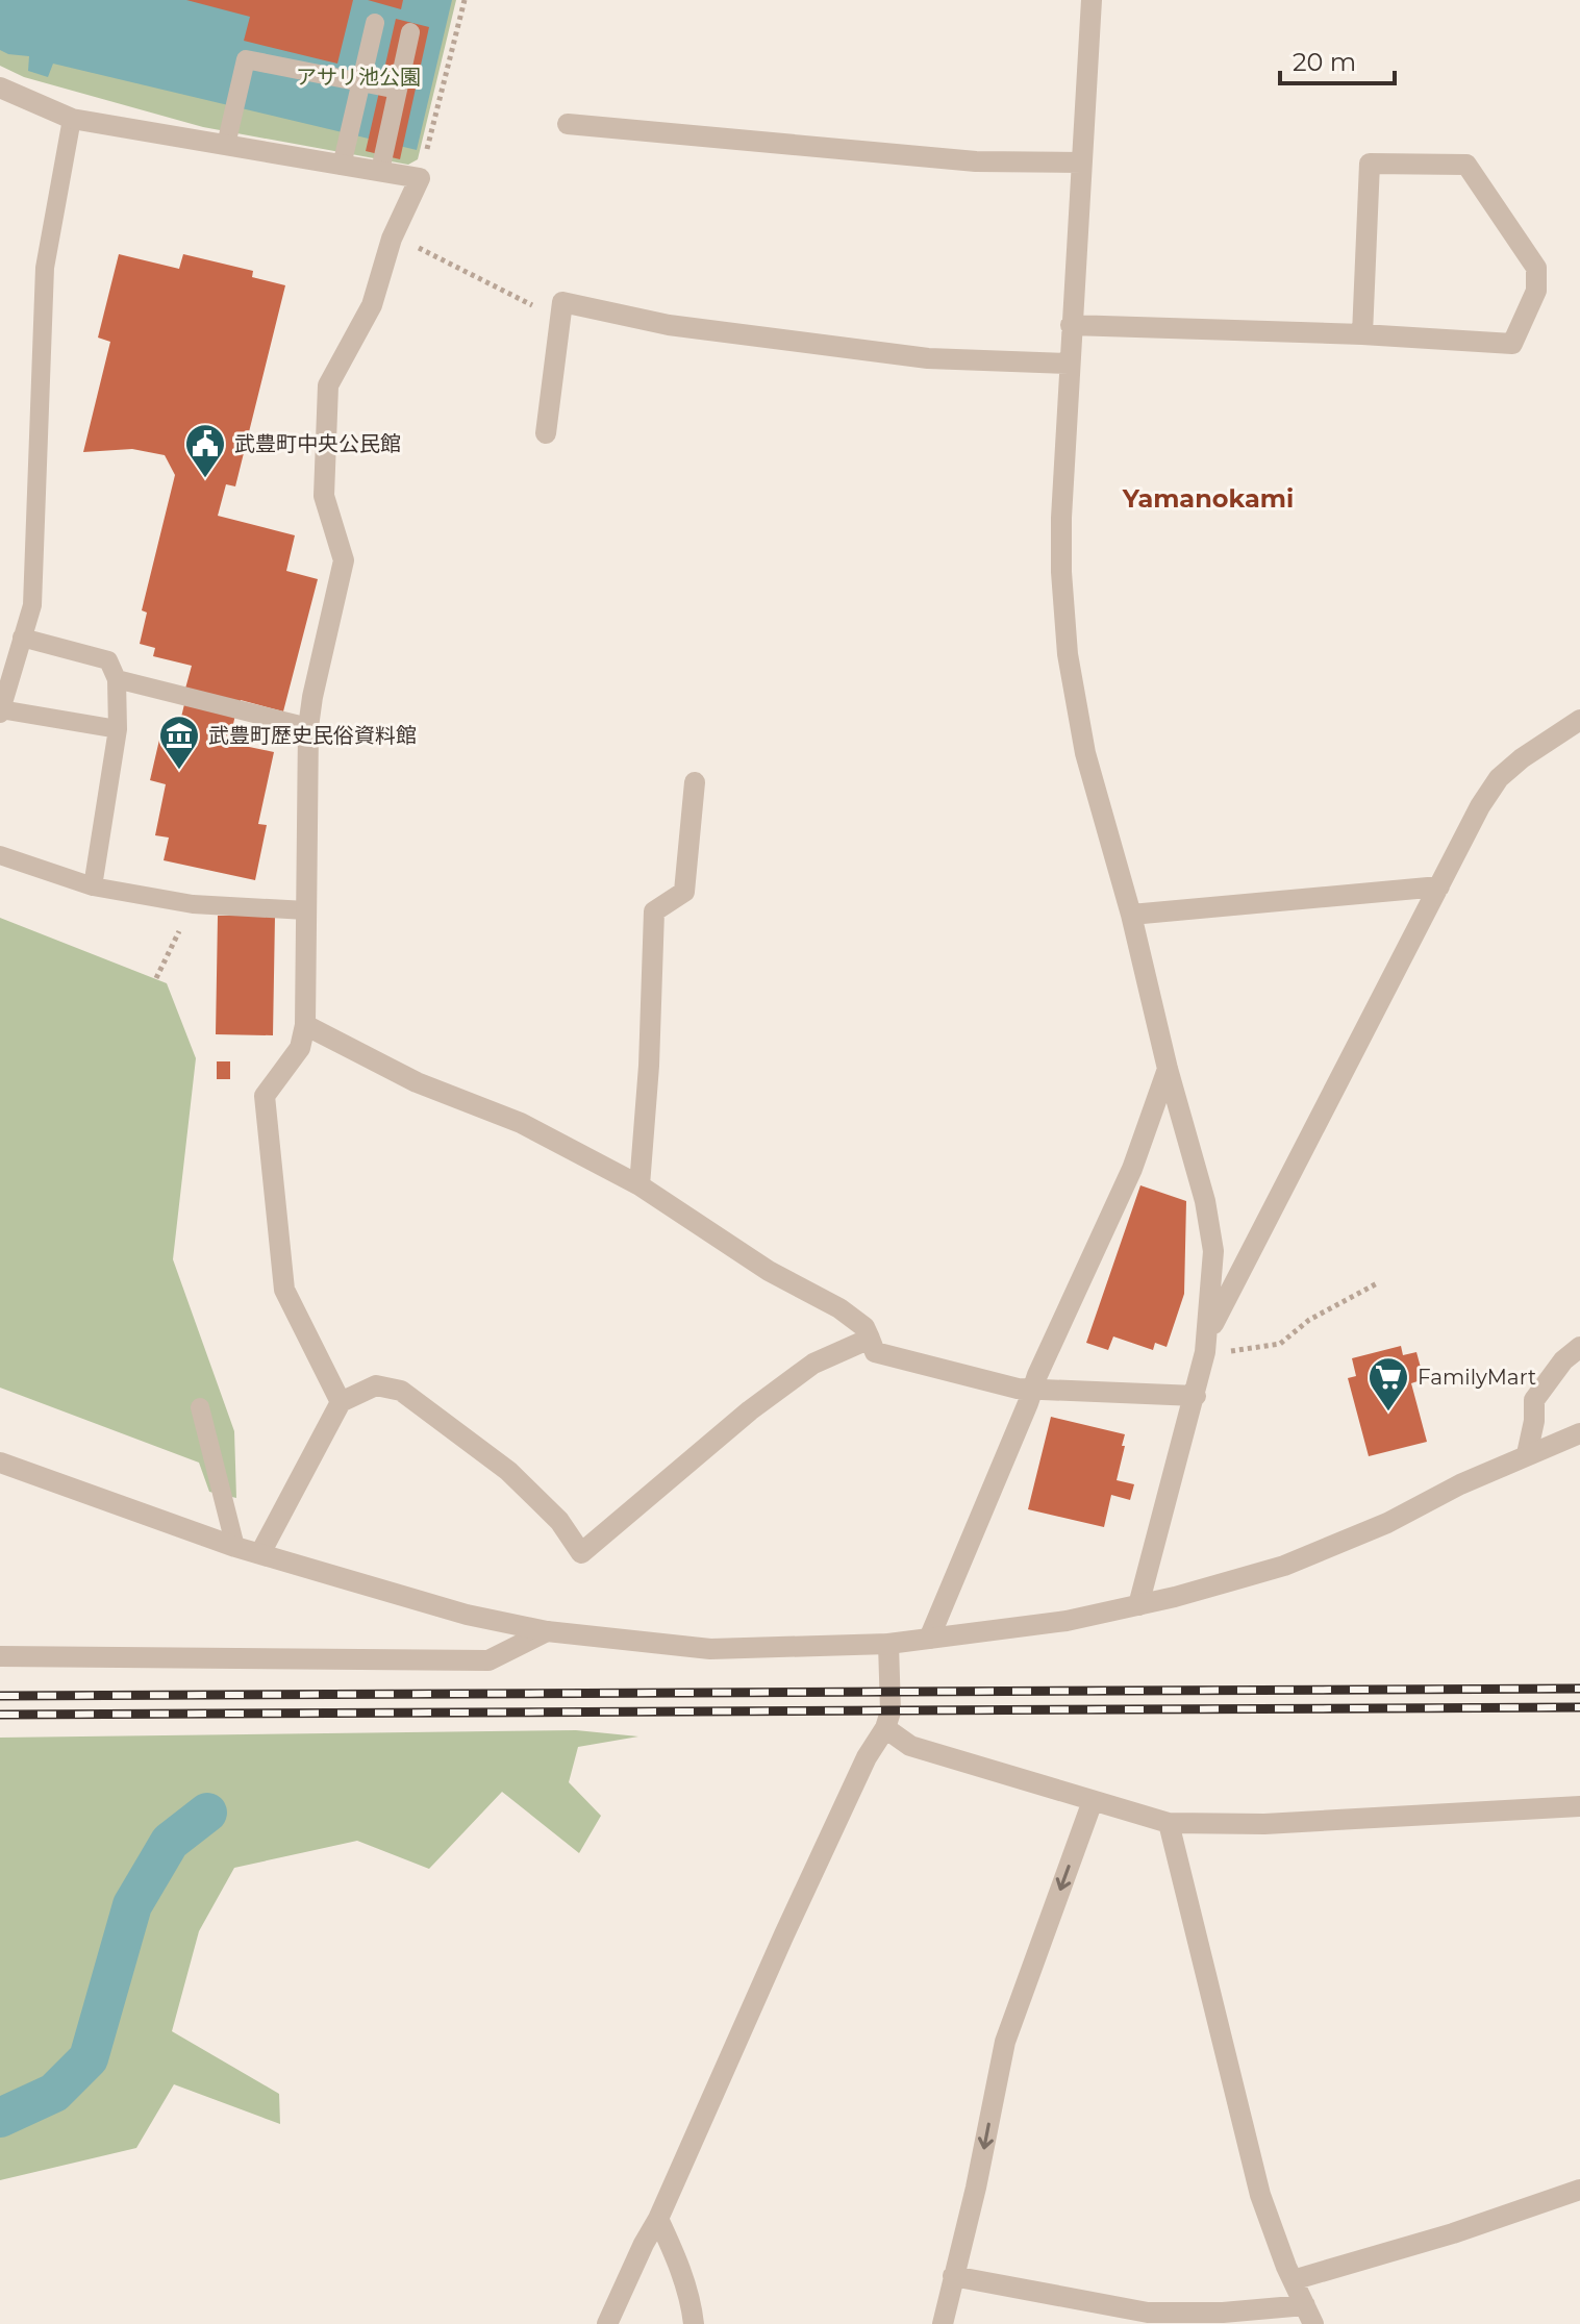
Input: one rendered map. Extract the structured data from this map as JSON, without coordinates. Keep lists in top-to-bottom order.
{
  "districts": ["Yamanokami"],
  "parks": ["アサリ池公園"],
  "places": {
    "public building": ["武豊町中央公民館"],
    "museum": ["武豊町歴史民俗資料館"],
    "supermarket": ["FamilyMart"]
  },
  "scale_bar": "20 m"
}
